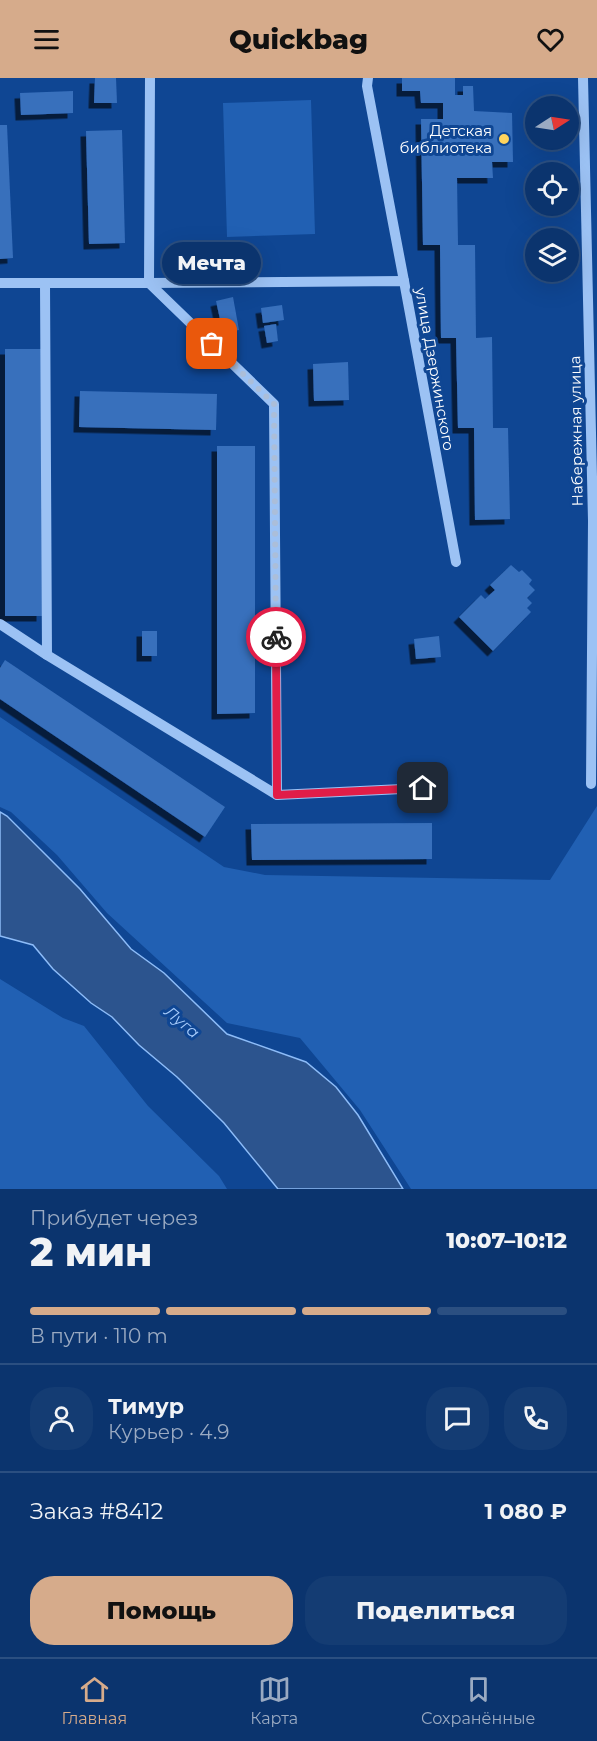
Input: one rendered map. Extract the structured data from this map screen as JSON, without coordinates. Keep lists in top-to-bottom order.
{
  "streets": {
    "street": ["улица Дзержинского", "Набережная улица"]
  },
  "water": ["Луга"],
  "places": ["Детская библиотека", "Мечта"],
  "north": "right",
  "page": {
    "header": "Quickbag",
    "bubble": "Мечта",
    "heading": ["2 мин", "Прибудет через", "10:07–10:12"],
    "panel": [
      "Тимур",
      "Курьер · 4.9",
      "Заказ #8412",
      "1 080 ₽"
    ],
    "bar": "В пути · 110 m",
    "buttons": ["Помощь", "Поделиться"],
    "tabs": ["Главная", "Карта", "Сохранённые"]
  }
}
